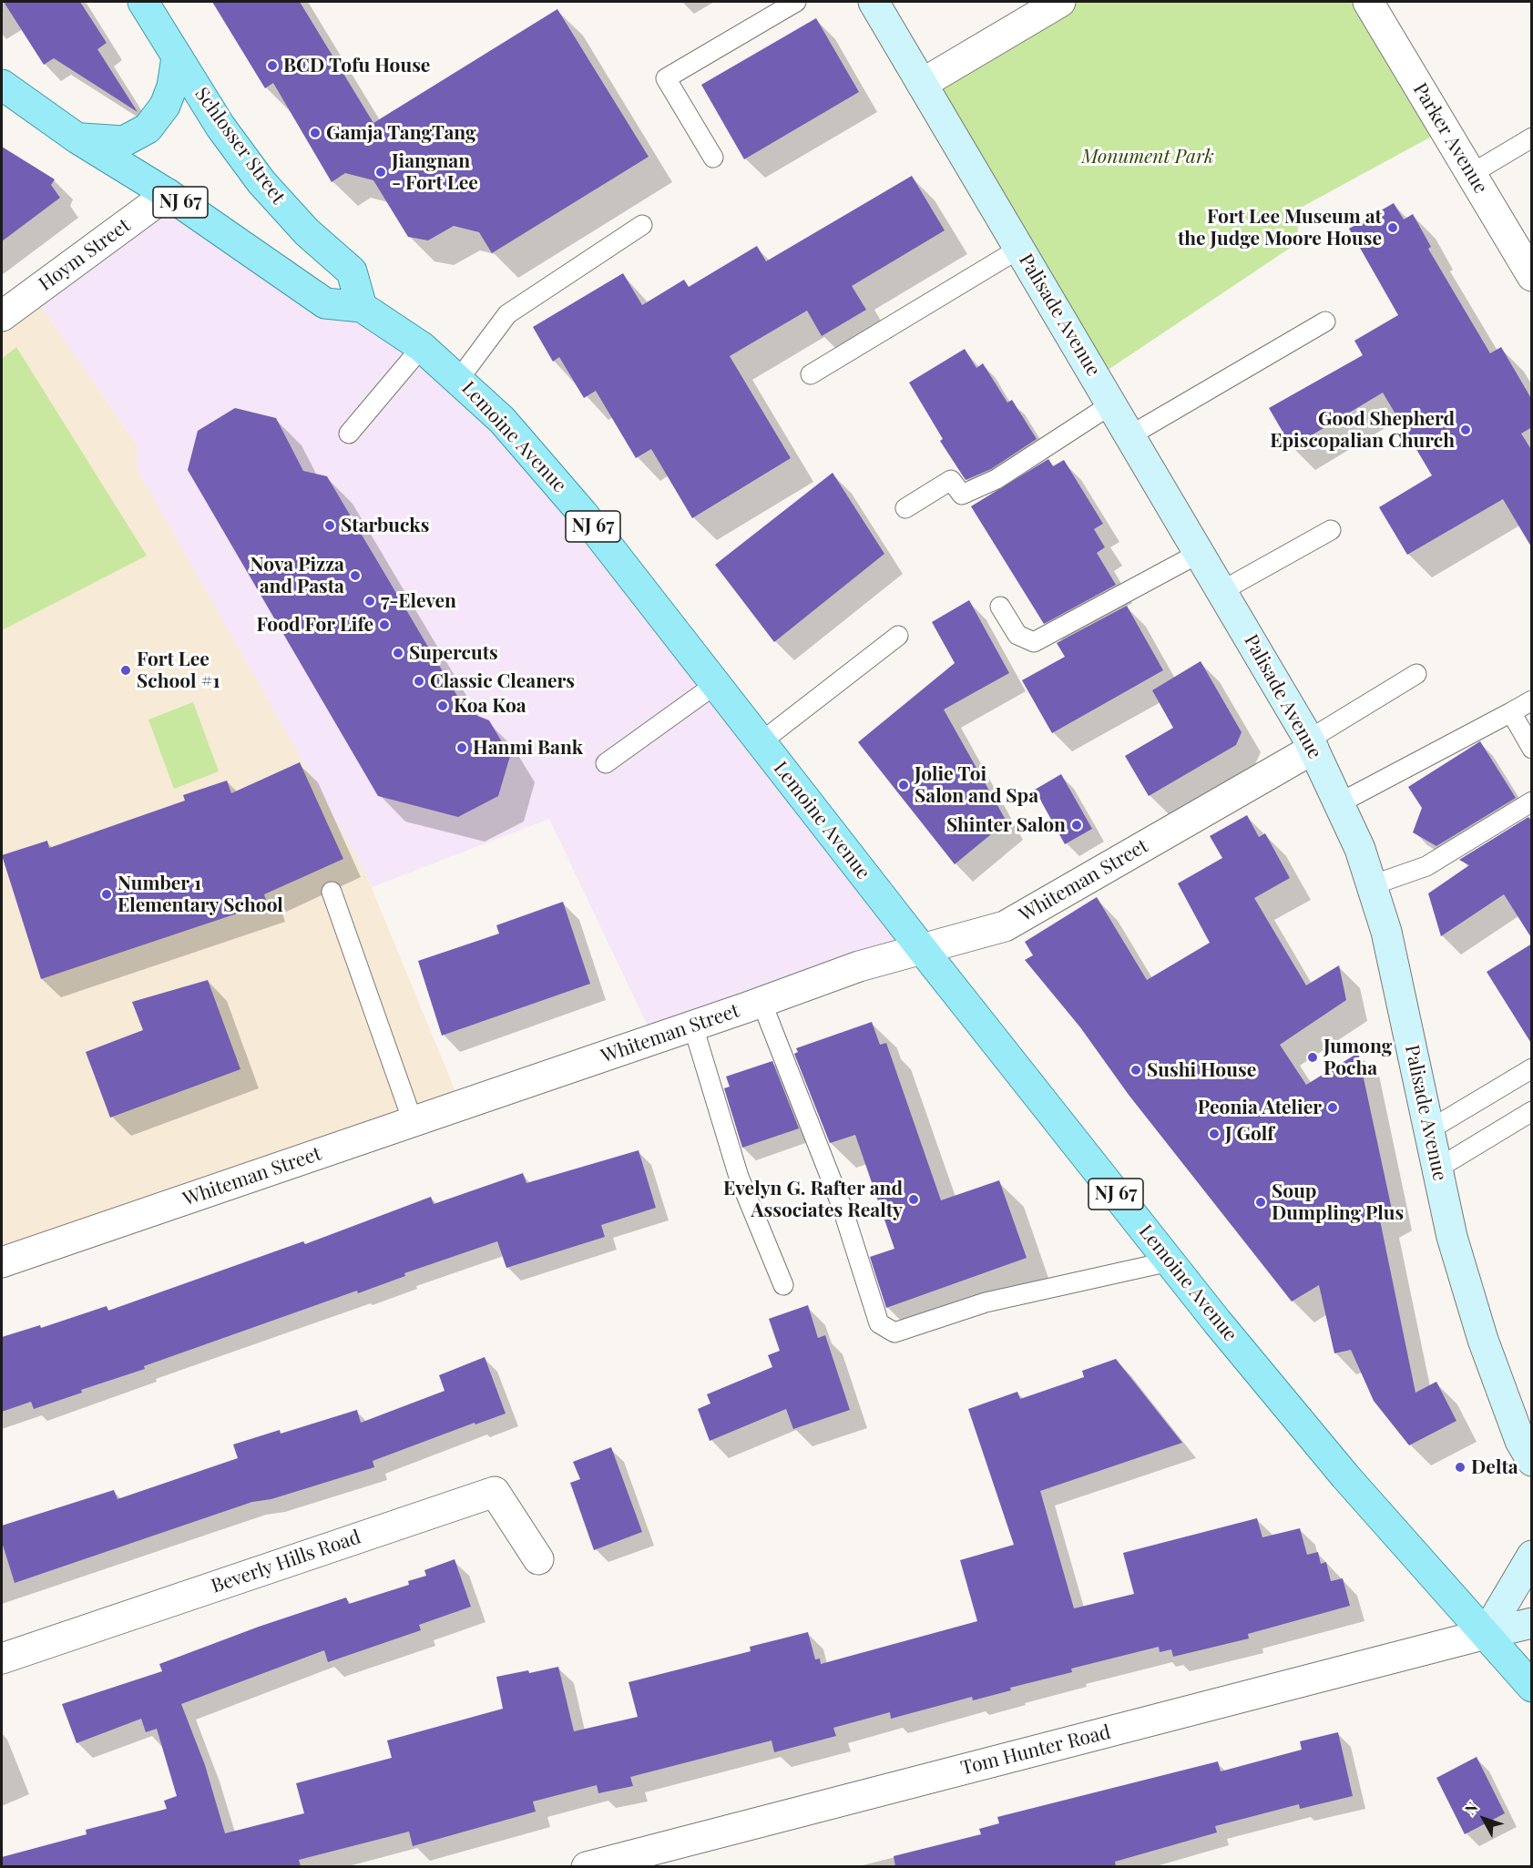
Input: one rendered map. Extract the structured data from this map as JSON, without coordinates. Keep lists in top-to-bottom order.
{
  "streets": {
    "main road": ["Schlosser Street", "NJ 67", "Lemoine Avenue"],
    "street": [
      "Parker Avenue",
      "Hoym Street",
      "Palisade Avenue",
      "Whiteman Street",
      "Beverly Hills Road",
      "Tom Hunter Road"
    ]
  },
  "crossings": [
    ["Schlosser Street", "NJ 67"],
    ["Schlosser Street", "Lemoine Avenue"],
    ["NJ 67", "Hoym Street"],
    ["NJ 67", "Lemoine Avenue"],
    ["Palisade Avenue", "Whiteman Street"],
    ["Lemoine Avenue", "Whiteman Street"],
    ["Lemoine Avenue", "Tom Hunter Road"]
  ],
  "parks": ["Monument Park"],
  "places": [
    "BCD Tofu House",
    "Gamja TangTang",
    "Jiangnan - Fort Lee",
    "Fort Lee Museum at the Judge Moore House",
    "Good Shepherd Episcopalian Church",
    "Starbucks",
    "Nova Pizza and Pasta",
    "7-Eleven",
    "Food For Life",
    "Supercuts",
    "Fort Lee School #1",
    "Classic Cleaners",
    "Koa Koa",
    "Hanmi Bank",
    "Jolie Toi Salon and Spa",
    "Shinter Salon",
    "Number 1 Elementary School",
    "Jumong Pocha",
    "Sushi House",
    "Peonia Atelier",
    "J Golf",
    "Evelyn G. Rafter and Associates Realty",
    "Soup Dumpling Plus",
    "Delta"
  ],
  "north": "top left"
}
